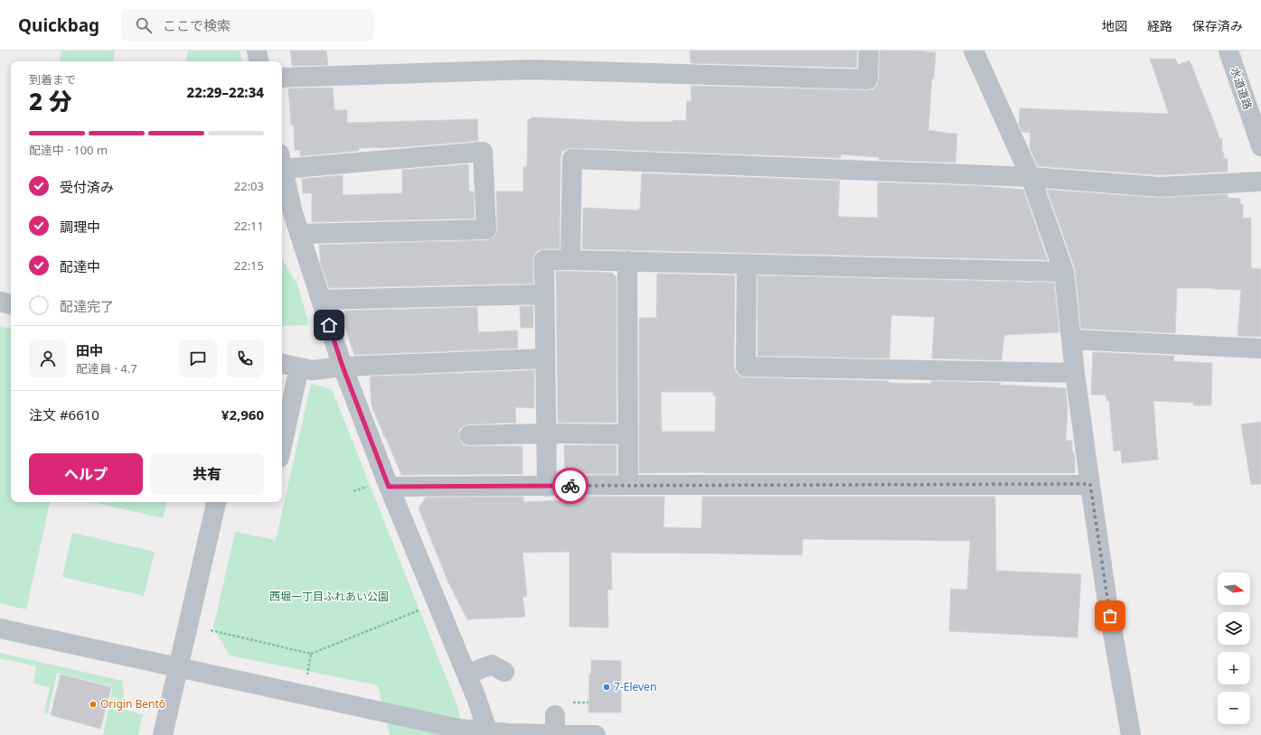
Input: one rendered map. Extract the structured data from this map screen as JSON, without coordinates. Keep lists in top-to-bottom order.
{
  "streets": {
    "street": ["水道道路"]
  },
  "parks": ["西堀一丁目ふれあい公園"],
  "places": ["7-Eleven", "Origin Bentō"],
  "north": "right",
  "page": {
    "header": "Quickbag",
    "search": "ここで検索",
    "nav": ["地図", "経路", "保存済み"],
    "heading": ["2 分", "到着まで", "22:29–22:34"],
    "panel": [
      "田中",
      "配達員 · 4.7",
      "注文 #6610",
      "¥2,960"
    ],
    "bar": "配達中 · 100 m",
    "list": [
      ["受付済み", "22:03"],
      ["調理中", "22:11"],
      ["配達中", "22:15"],
      "配達完了"
    ],
    "buttons": ["ヘルプ", "共有"],
    "map_buttons": ["+", "−"]
  }
}
